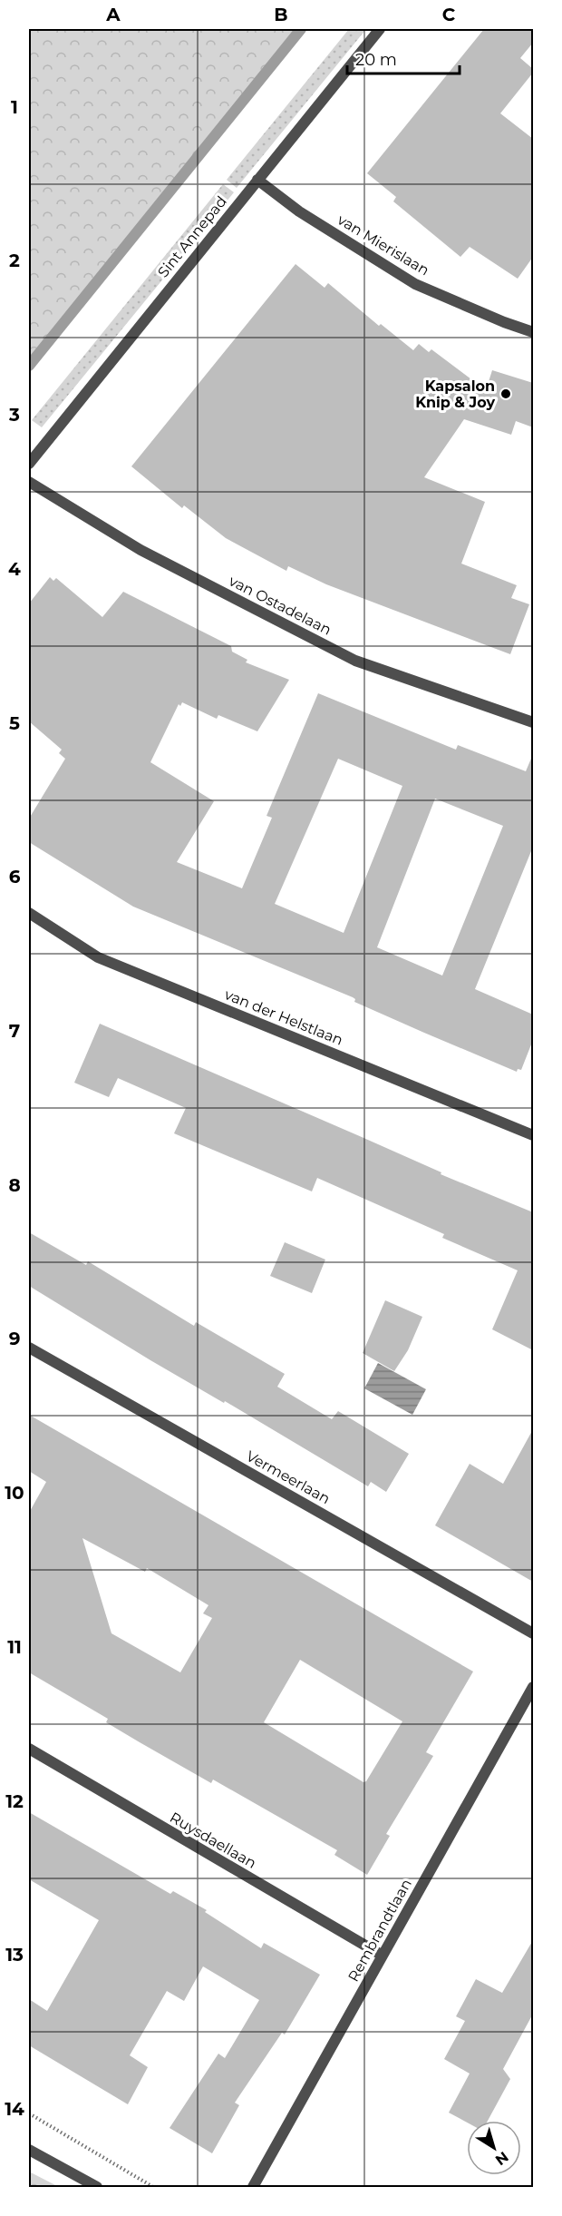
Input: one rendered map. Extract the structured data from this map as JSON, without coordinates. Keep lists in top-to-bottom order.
{
  "streets": {
    "street": [
      "Sint Annepad",
      "van Mierislaan",
      "van Ostadelaan",
      "van der Helstlaan",
      "Vermeerlaan",
      "Ruysdaellaan",
      "Rembrandtlaan"
    ]
  },
  "crossings": [
    ["Sint Annepad", "van Mierislaan"],
    ["Ruysdaellaan", "Rembrandtlaan"]
  ],
  "places": ["Kapsalon Knip & Joy"],
  "scale_bar": "20 m",
  "north": "bottom right",
  "grid": {
    "columns": ["A", "B", "C"],
    "rows": [
      "1",
      "2",
      "3",
      "4",
      "5",
      "6",
      "7",
      "8",
      "9",
      "10",
      "11",
      "12",
      "13",
      "14"
    ]
  }
}
